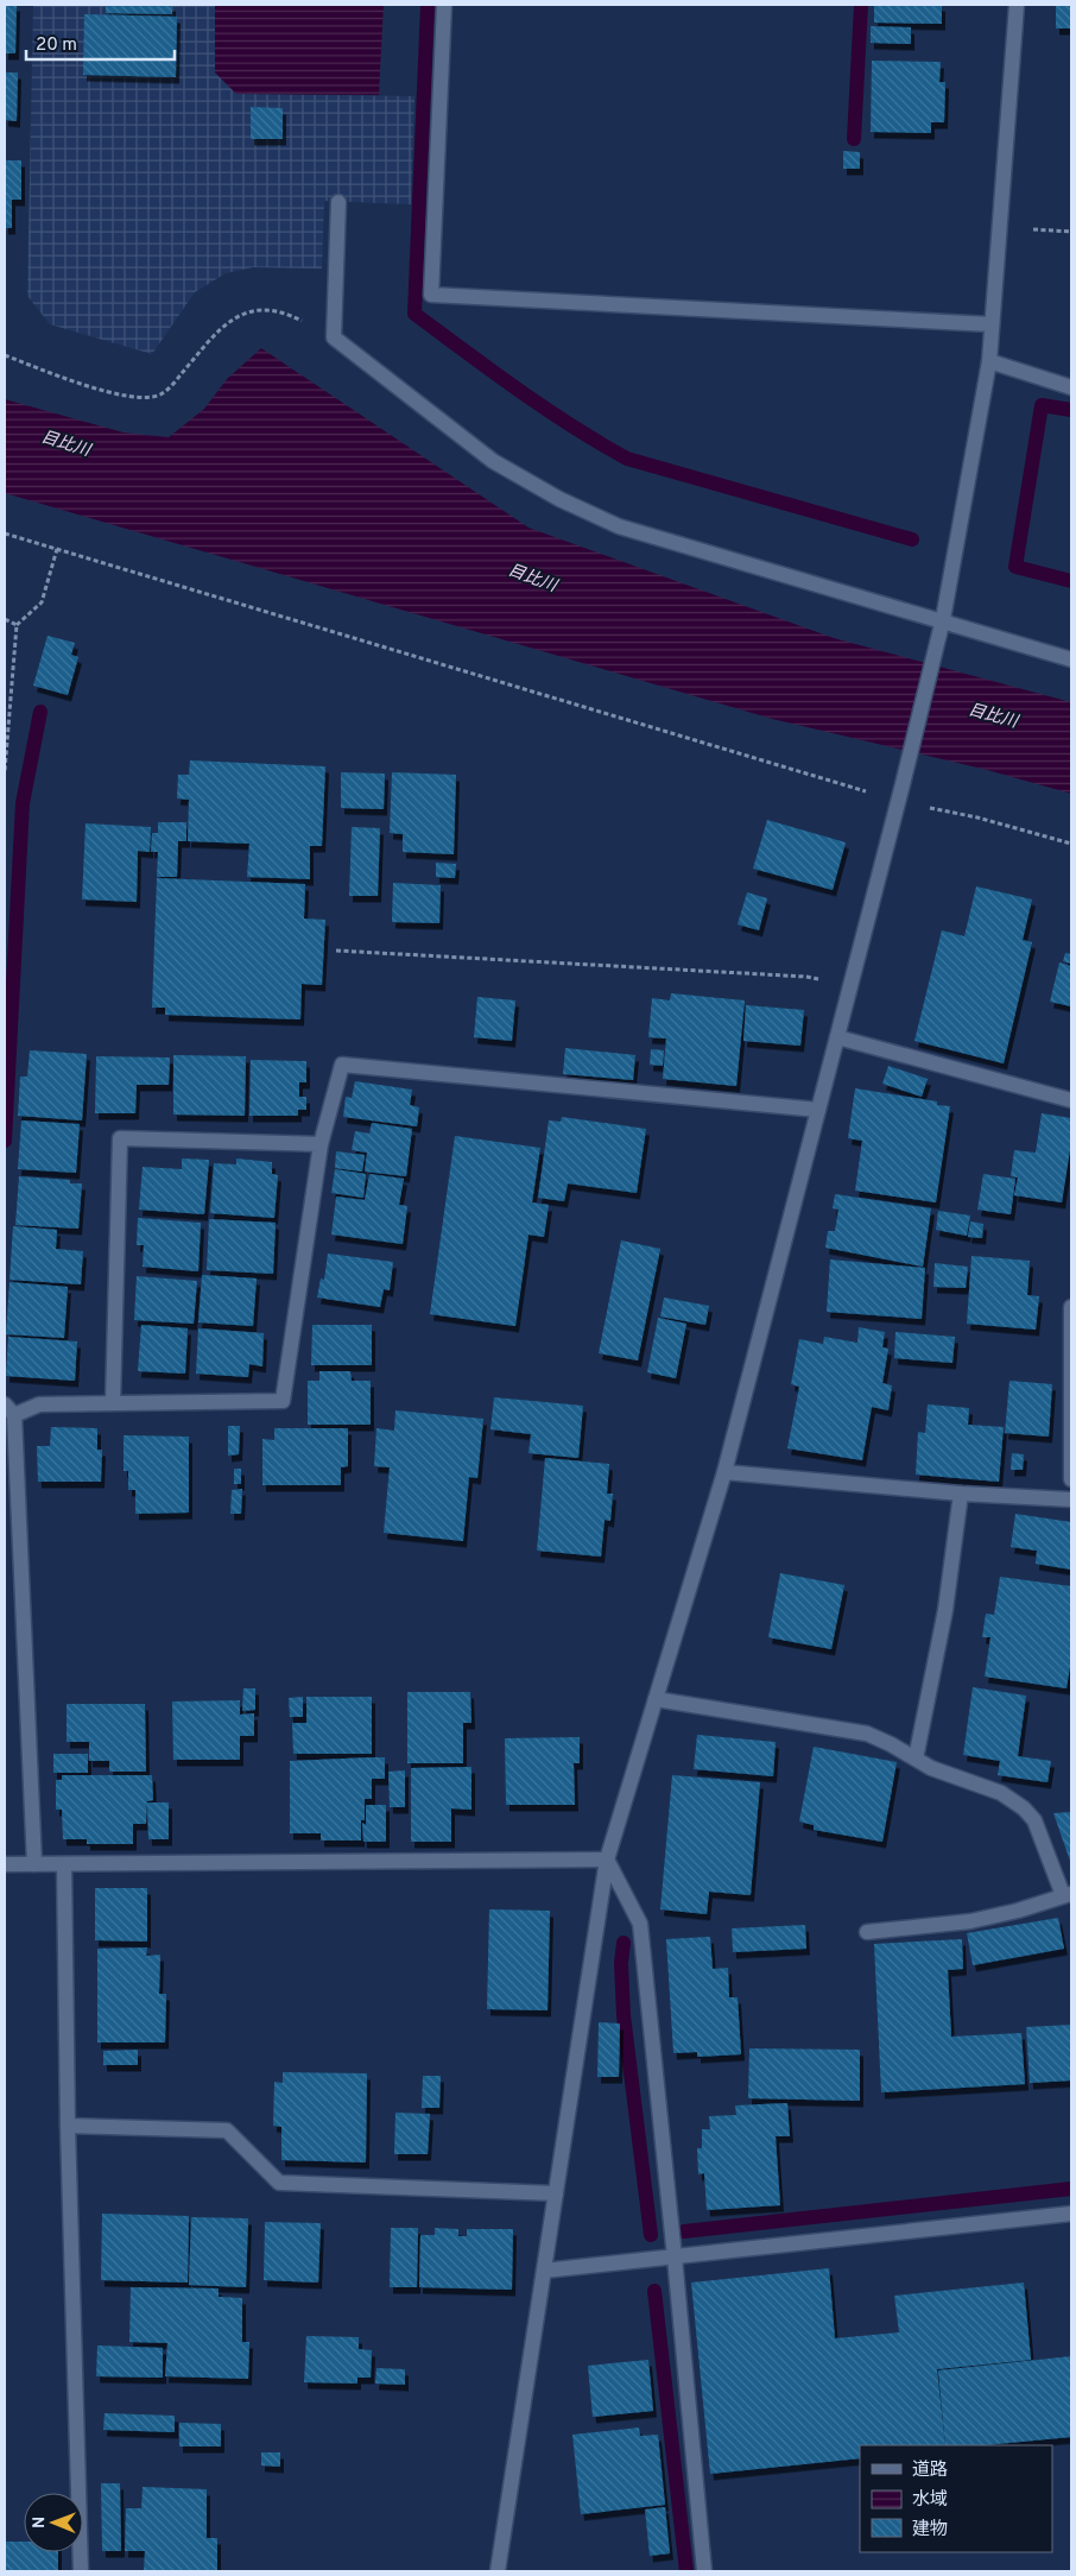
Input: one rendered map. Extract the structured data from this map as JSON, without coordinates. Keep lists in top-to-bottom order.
{
  "water": ["目比川"],
  "legend": ["道路", "水域", "建物"],
  "scale_bar": "20 m",
  "north": "left"
}
